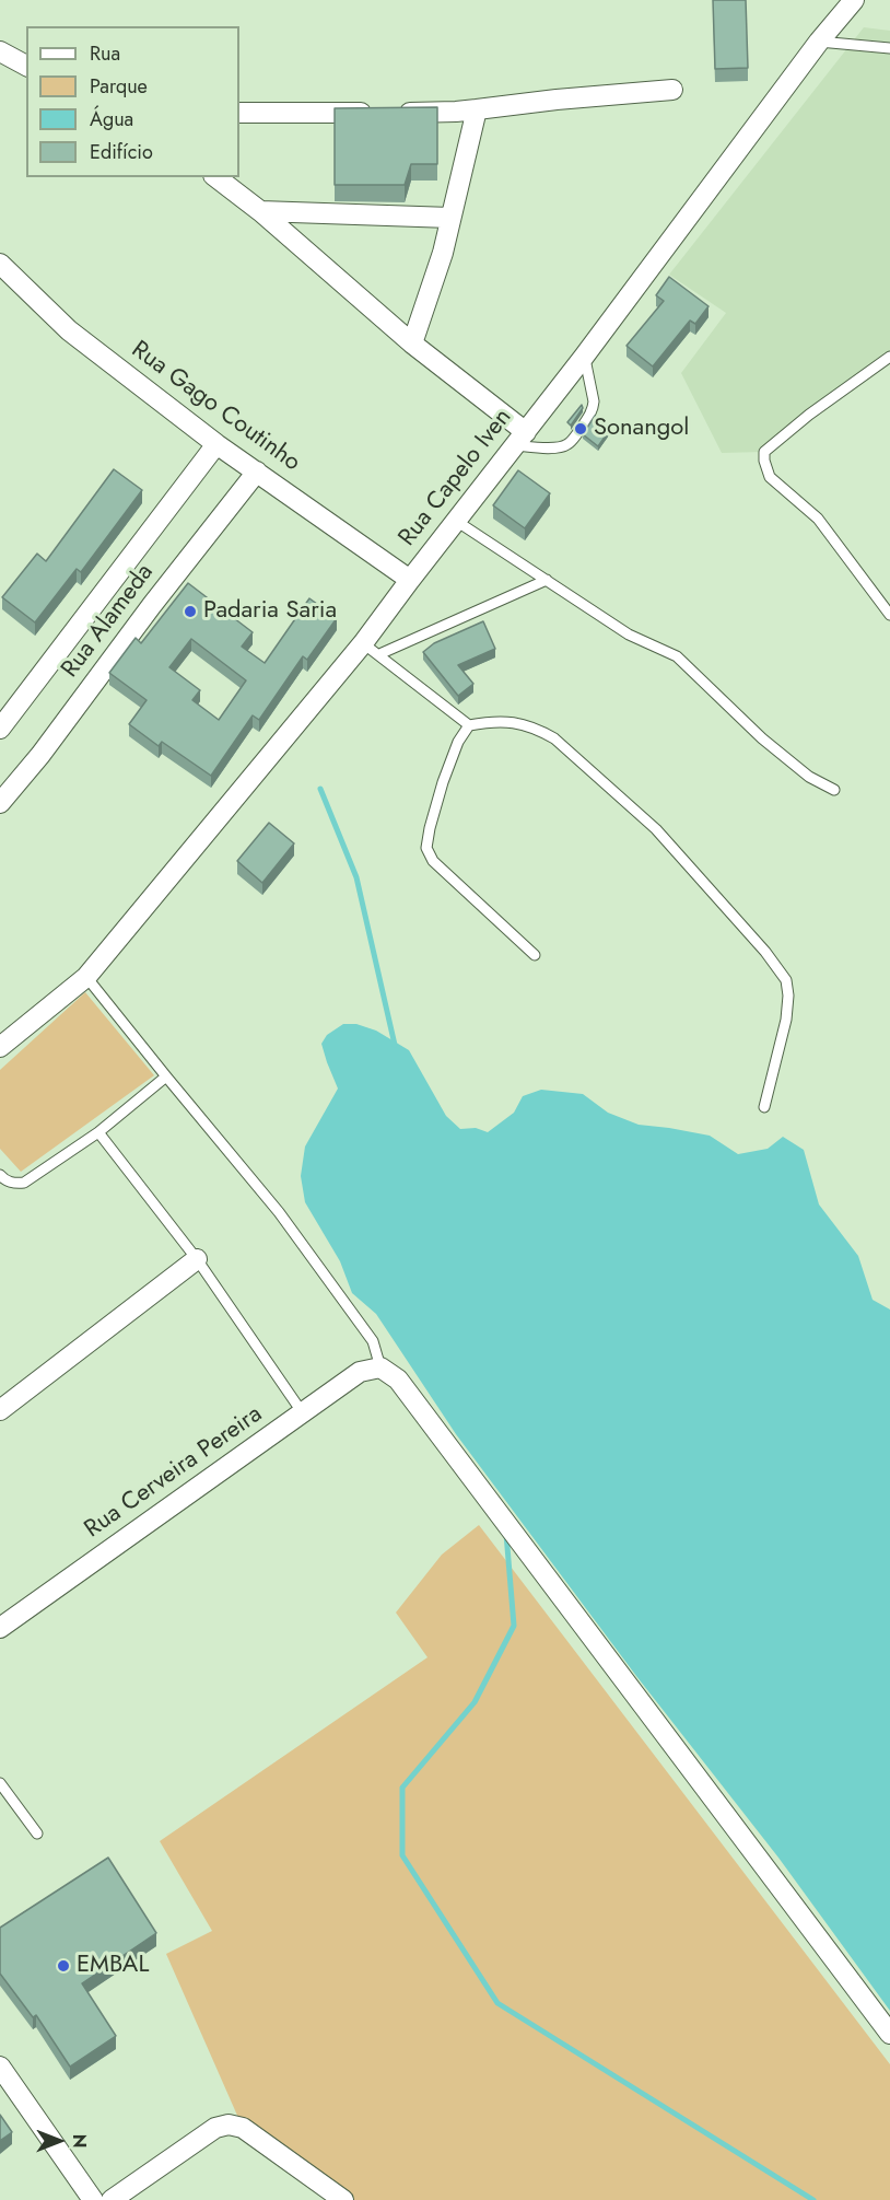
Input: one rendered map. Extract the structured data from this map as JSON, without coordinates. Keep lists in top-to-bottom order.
{
  "streets": {
    "street": [
      "Rua Gago Coutinho",
      "Rua Capelo Iven",
      "Rua Alameda",
      "Rua Cerveira Pereira"
    ]
  },
  "crossings": [
    ["Rua Gago Coutinho", "Rua Capelo Iven"],
    ["Rua Gago Coutinho", "Rua Alameda"]
  ],
  "places": ["Sonangol", "Padaria Saria", "EMBAL"],
  "legend": [
    "Rua",
    "Parque",
    "Água",
    "Edifício"
  ],
  "north": "right"
}
